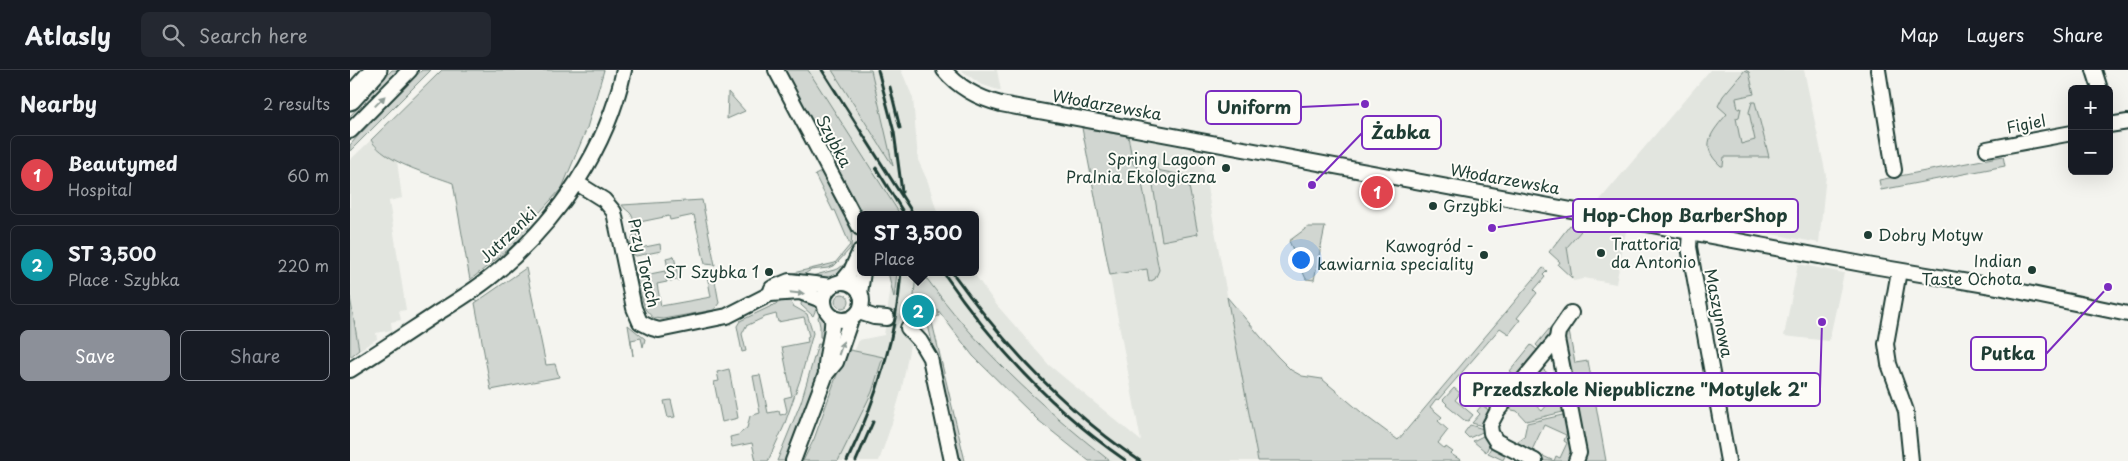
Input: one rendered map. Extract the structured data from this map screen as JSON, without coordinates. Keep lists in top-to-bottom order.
{
  "streets": {
    "street": [
      "Włodarzewska",
      "Figiel",
      "Szybka",
      "Jutrzenki",
      "Przy Torach",
      "Maszynowa"
    ]
  },
  "crossings": [
    ["Włodarzewska", "Maszynowa"],
    ["Jutrzenki", "Przy Torach"]
  ],
  "places": [
    "Uniform",
    "Spring Lagoon Pralnia Ekologiczna",
    "Żabka",
    "Grzybki",
    "Hop-Chop BarberShop",
    "Dobry Motyw",
    "Trattoria da Antonio",
    "Kawogród - kawiarnia speciality",
    "Indian Taste Ochota",
    "ST Szybka 1",
    "Putka",
    "Przedszkole Niepubliczne \"Motylek 2\""
  ],
  "page": {
    "header": "Atlasly",
    "search": "Search here",
    "nav": ["Map", "Layers", "Share"],
    "heading": ["Nearby", "2 results"],
    "map_buttons": ["+", "−"],
    "list": [
      {
        "mark": "1",
        "name": "Beautymed",
        "note": "Hospital",
        "value": "60 m"
      },
      {
        "mark": "2",
        "name": "ST 3,500",
        "note": "Place · Szybka",
        "value": "220 m"
      }
    ],
    "pins": ["1", "2"],
    "popup": ["ST 3,500", "Place"],
    "buttons": ["Save", "Share"]
  }
}
